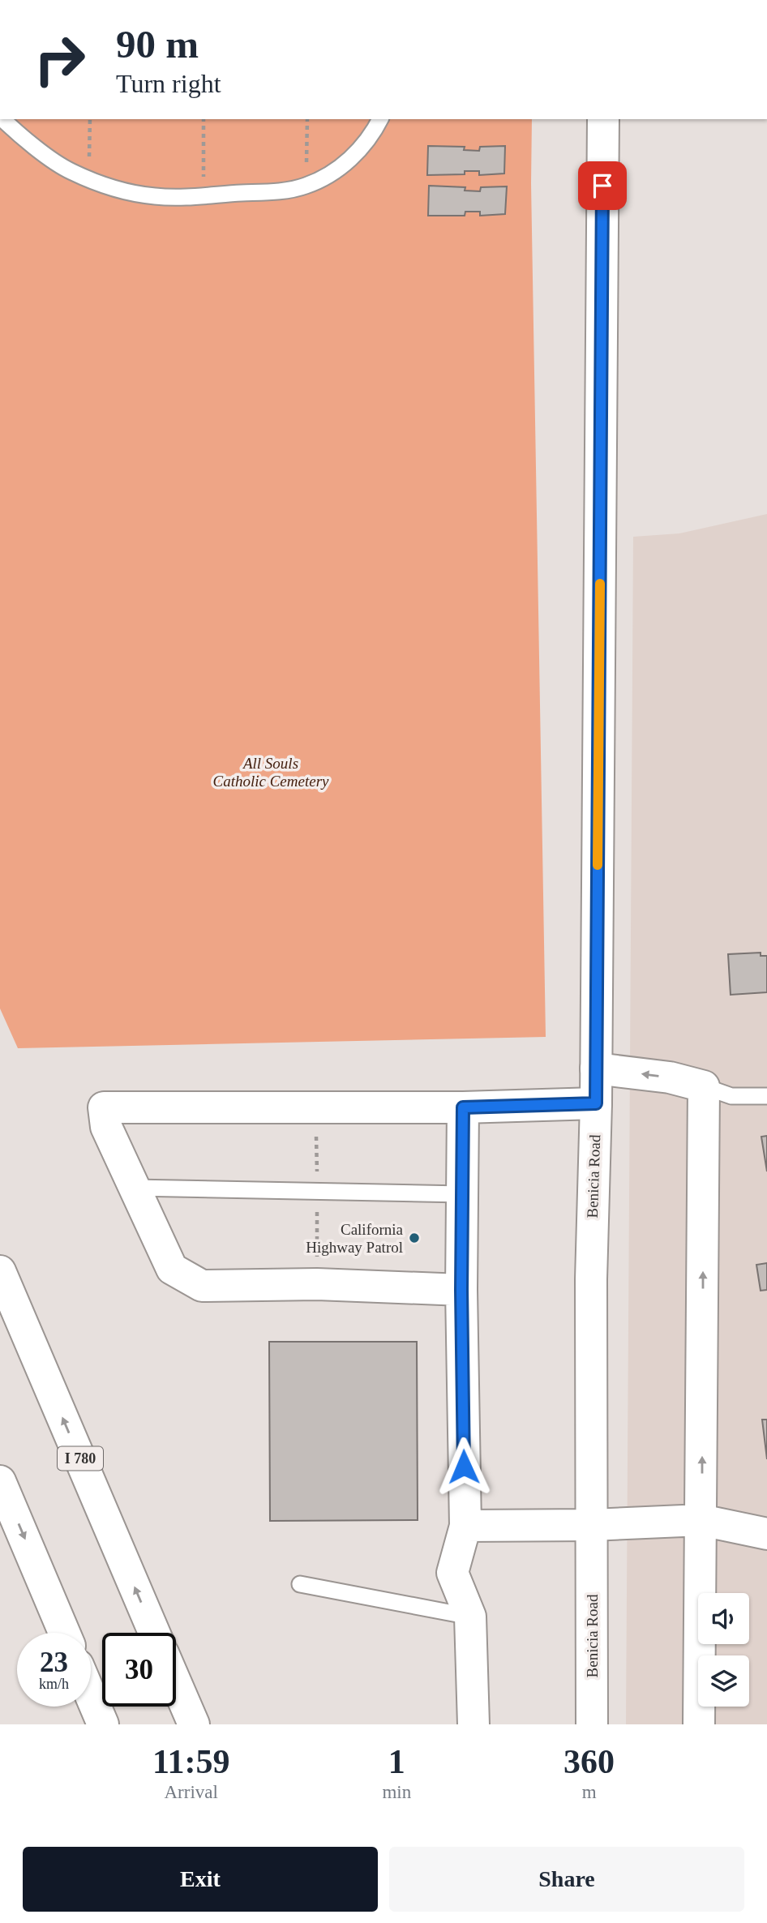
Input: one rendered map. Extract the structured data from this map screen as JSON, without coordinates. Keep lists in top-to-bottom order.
{
  "streets": {
    "main road": ["Benicia Road", "I 780"]
  },
  "parks": ["All Souls Catholic Cemetery"],
  "places": ["California Highway Patrol"],
  "page": {
    "turn": ["90 m", "Turn right"],
    "speed": "23 km/h",
    "limit": "30",
    "eta": [
      "11:59",
      "Arrival",
      "1",
      "min",
      "360",
      "m"
    ],
    "buttons": ["Exit", "Share"]
  }
}
